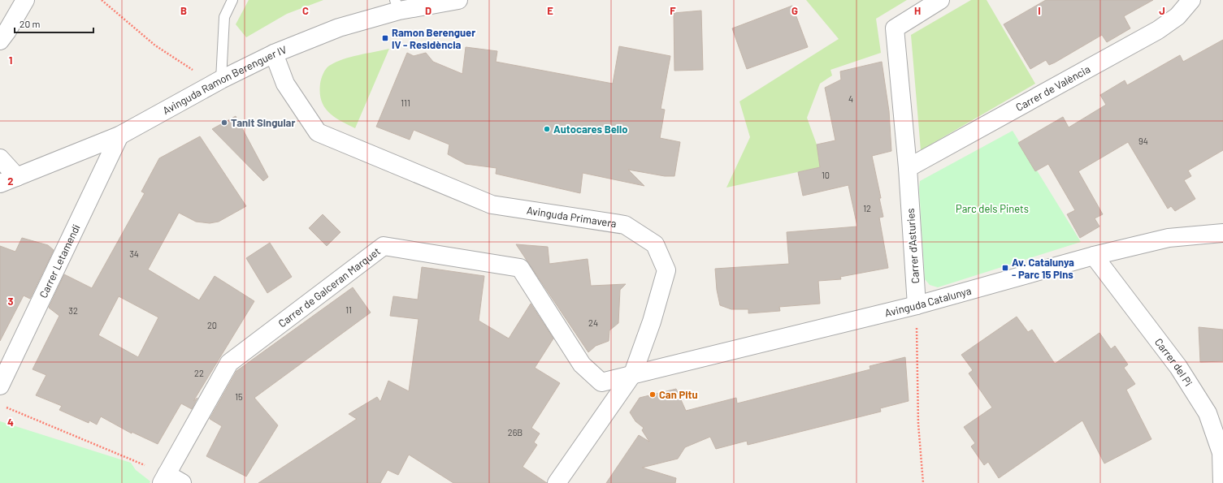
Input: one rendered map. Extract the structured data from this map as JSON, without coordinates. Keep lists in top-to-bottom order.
{
  "streets": {
    "street": [
      "Avinguda Ramon Berenguer IV",
      "Carrer de València",
      "Avinguda Primavera",
      "Carrer d'Asturies",
      "Carrer Letamendi",
      "Carrer de Galceran Marquet",
      "Avinguda Catalunya",
      "Carrer del Pi"
    ]
  },
  "crossings": [
    ["Avinguda Ramon Berenguer IV", "Avinguda Primavera"],
    ["Avinguda Ramon Berenguer IV", "Carrer Letamendi"],
    ["Carrer de València", "Carrer d'Asturies"],
    ["Avinguda Primavera", "Carrer de Galceran Marquet"],
    ["Avinguda Primavera", "Avinguda Catalunya"],
    ["Carrer d'Asturies", "Avinguda Catalunya"],
    ["Carrer de Galceran Marquet", "Avinguda Catalunya"],
    ["Avinguda Catalunya", "Carrer del Pi"]
  ],
  "parks": ["Parc dels Pinets"],
  "places": {
    "transit": ["Ramon Berenguer IV - Residència", "Av. Catalunya - Parc 15 Pins"],
    "other": ["Tanit Singular", "Autocares Bello", "Can Pitu"]
  },
  "house_numbers": [
    "4",
    "111",
    "94",
    "10",
    "12",
    "34",
    "11",
    "32",
    "24",
    "20",
    "22",
    "15",
    "26B"
  ],
  "scale_bar": "20 m",
  "grid": {
    "columns": [
      "B",
      "C",
      "D",
      "E",
      "F",
      "G",
      "H",
      "I",
      "J"
    ],
    "rows": [
      "1",
      "2",
      "3",
      "4"
    ]
  }
}
